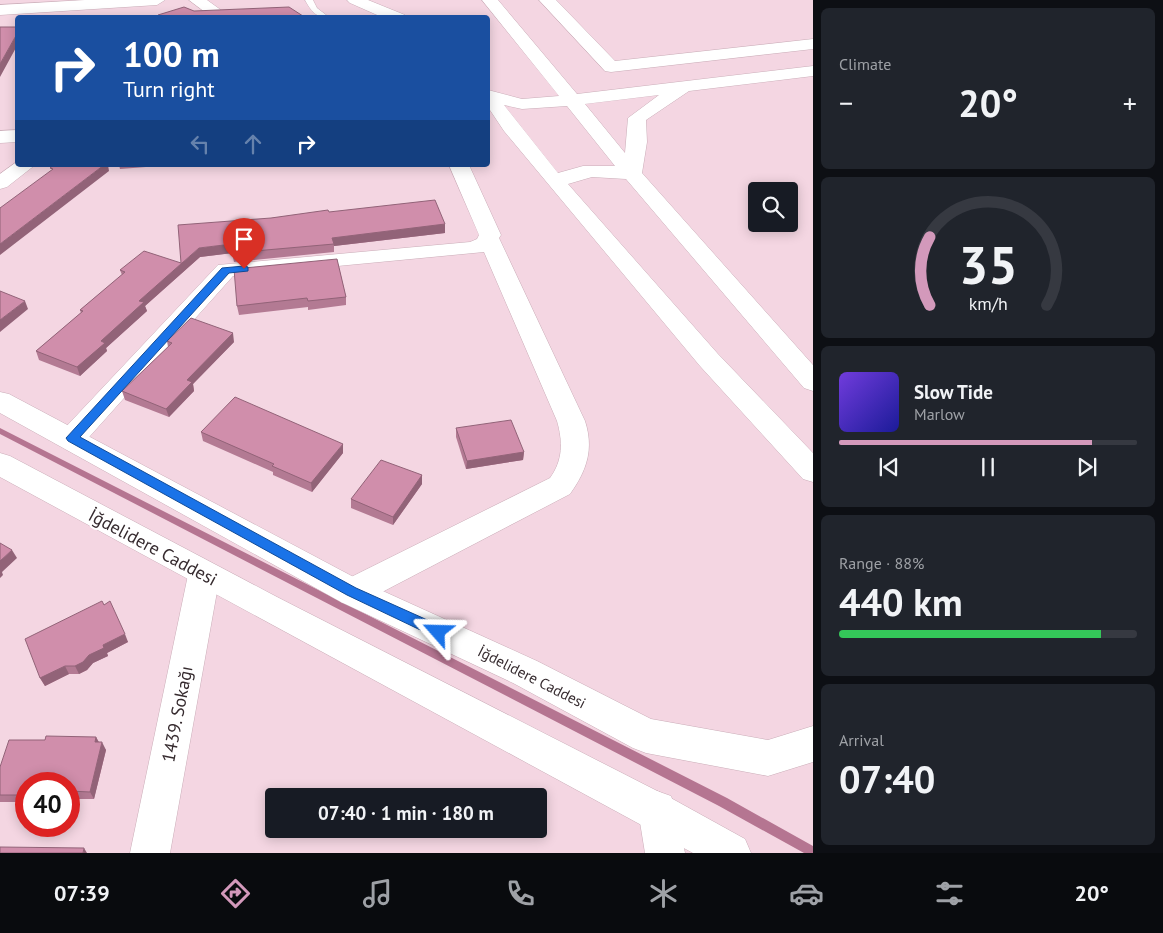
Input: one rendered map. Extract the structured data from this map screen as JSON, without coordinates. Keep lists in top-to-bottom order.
{
  "streets": {
    "street": ["İğdelidere Caddesi", "1439. Sokağı"]
  },
  "crossings": [
    ["İğdelidere Caddesi", "1439. Sokağı"]
  ],
  "page": {
    "tile": [
      "Climate",
      ["Range · 88%", "440 km"],
      ["Arrival", "07:40"]
    ],
    "turn": ["100 m", "Turn right"],
    "heat": ["−", "20°", "+"],
    "song": ["Slow Tide", "Marlow"],
    "limit": "40",
    "trip": "07:40 · 1 min · 180 m",
    "tabs": ["07:39", "20°"],
    "gauge": ["35", "km/h"]
  }
}
